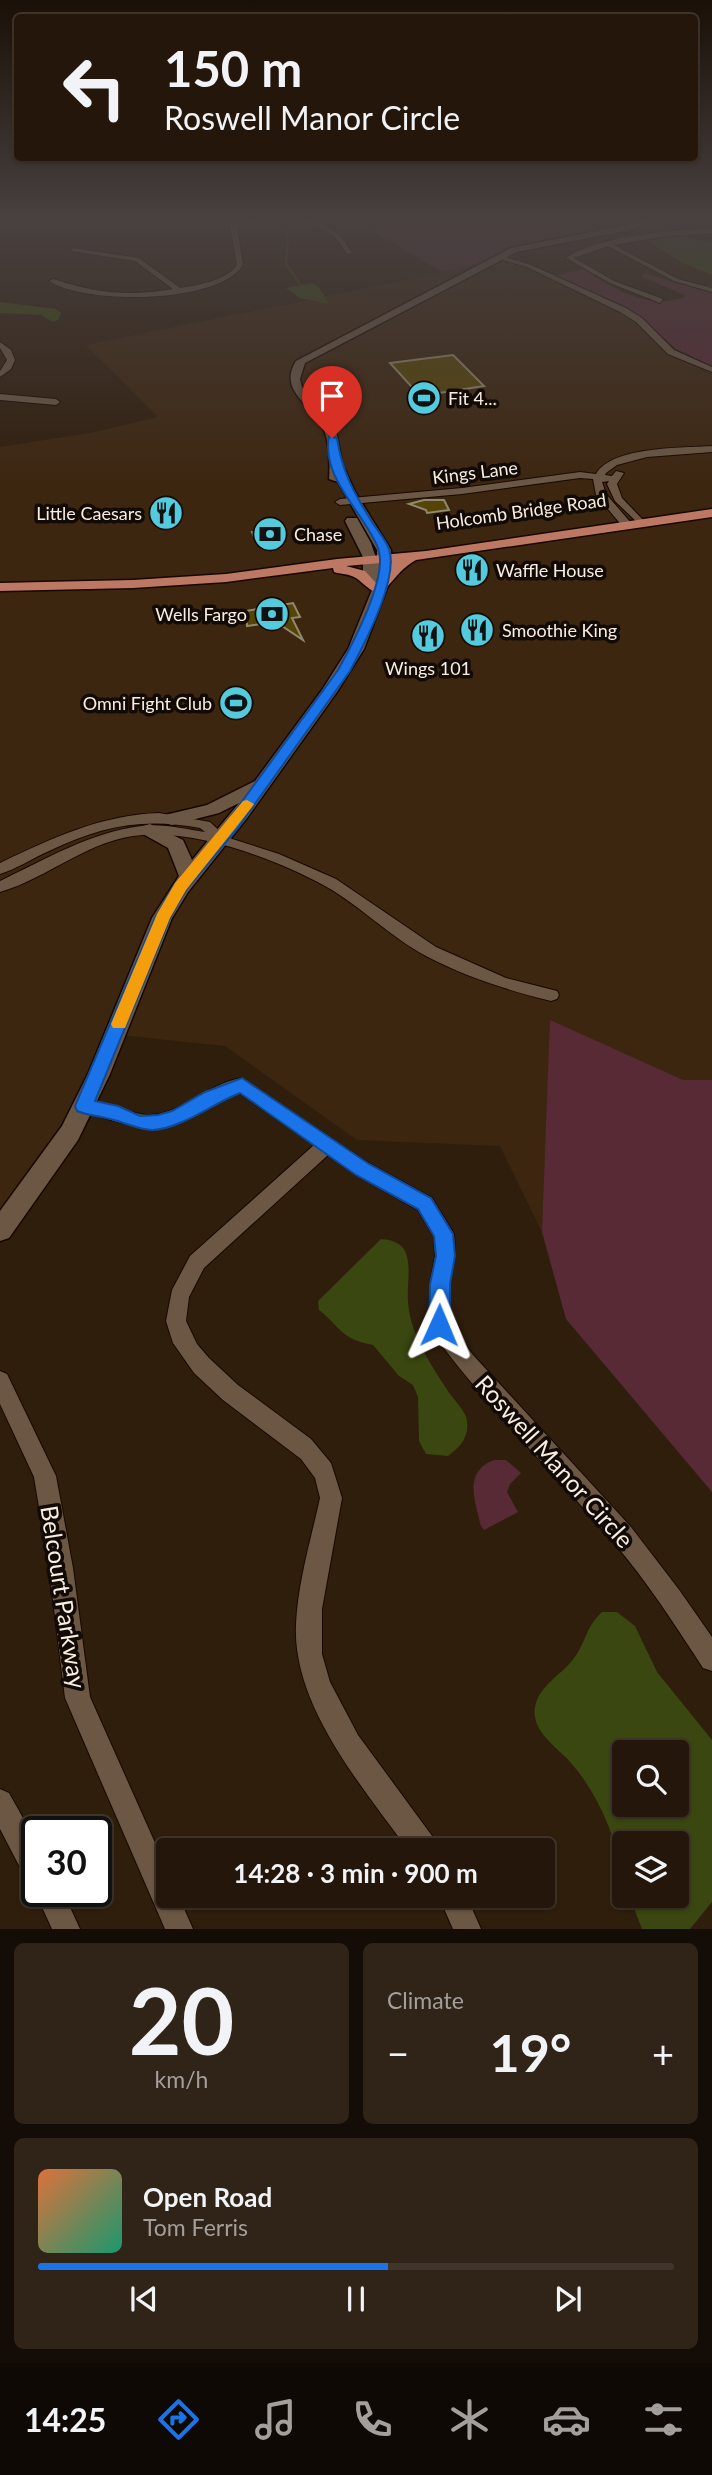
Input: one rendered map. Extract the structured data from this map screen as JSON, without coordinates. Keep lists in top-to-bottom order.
{
  "streets": {
    "main road": ["Holcomb Bridge Road"],
    "street": ["Kings Lane", "Roswell Manor Circle", "Belcourt Parkway"]
  },
  "places": {
    "sports": ["Fit 4...", "Omni Fight Club"],
    "restaurant": [
      "Little Caesars",
      "Waffle House",
      "Smoothie King",
      "Wings 101"
    ],
    "bank": ["Chase", "Wells Fargo"]
  },
  "page": {
    "turn": ["150 m", "Roswell Manor Circle"],
    "limit": "30",
    "trip": "14:28 · 3 min · 900 m",
    "tile": [
      ["20", "km/h"],
      "Climate"
    ],
    "heat": ["−", "19°", "+"],
    "song": ["Open Road", "Tom Ferris"],
    "tabs": "14:25"
  }
}
